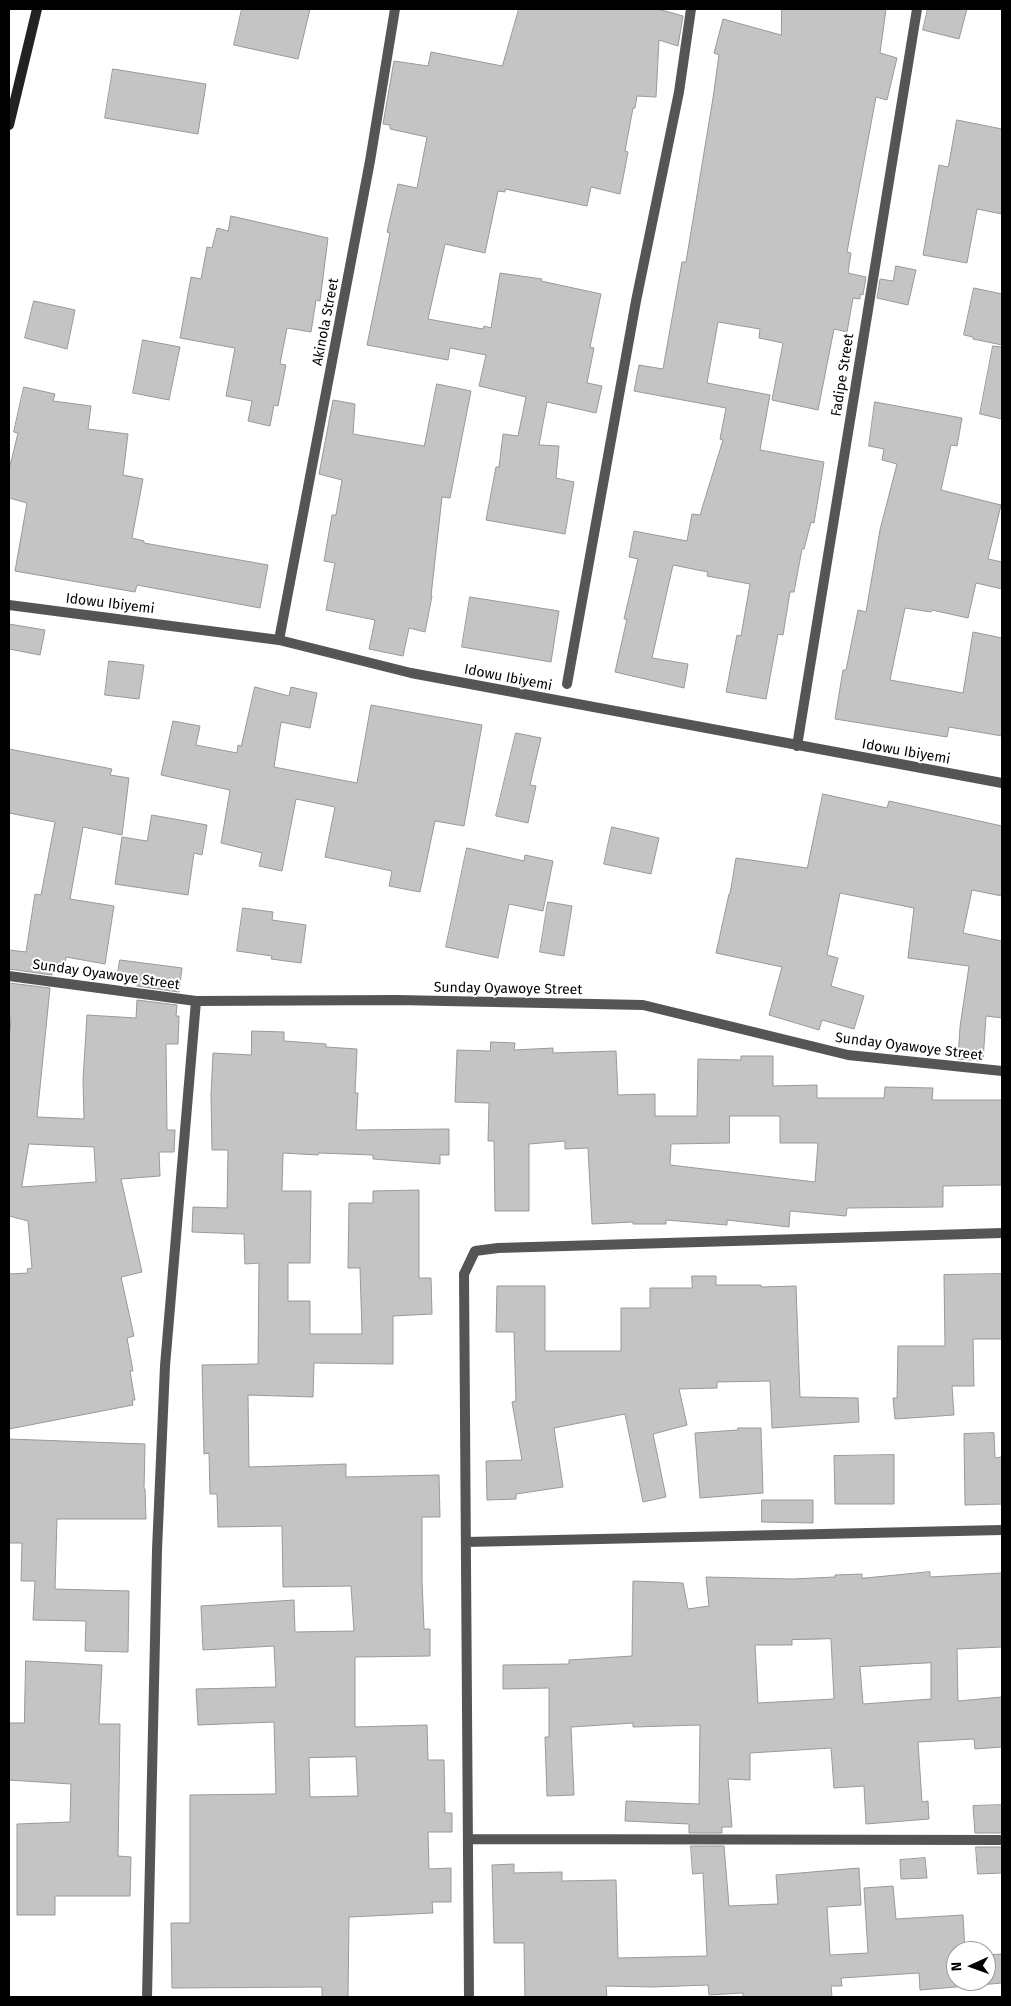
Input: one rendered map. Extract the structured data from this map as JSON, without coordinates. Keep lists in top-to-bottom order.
{
  "streets": {
    "street": [
      "Akinola Street",
      "Fadipe Street",
      "Idowu Ibiyemi",
      "Sunday Oyawoye Street"
    ]
  },
  "crossings": [
    ["Akinola Street", "Idowu Ibiyemi"],
    ["Fadipe Street", "Idowu Ibiyemi"]
  ],
  "north": "left"
}
